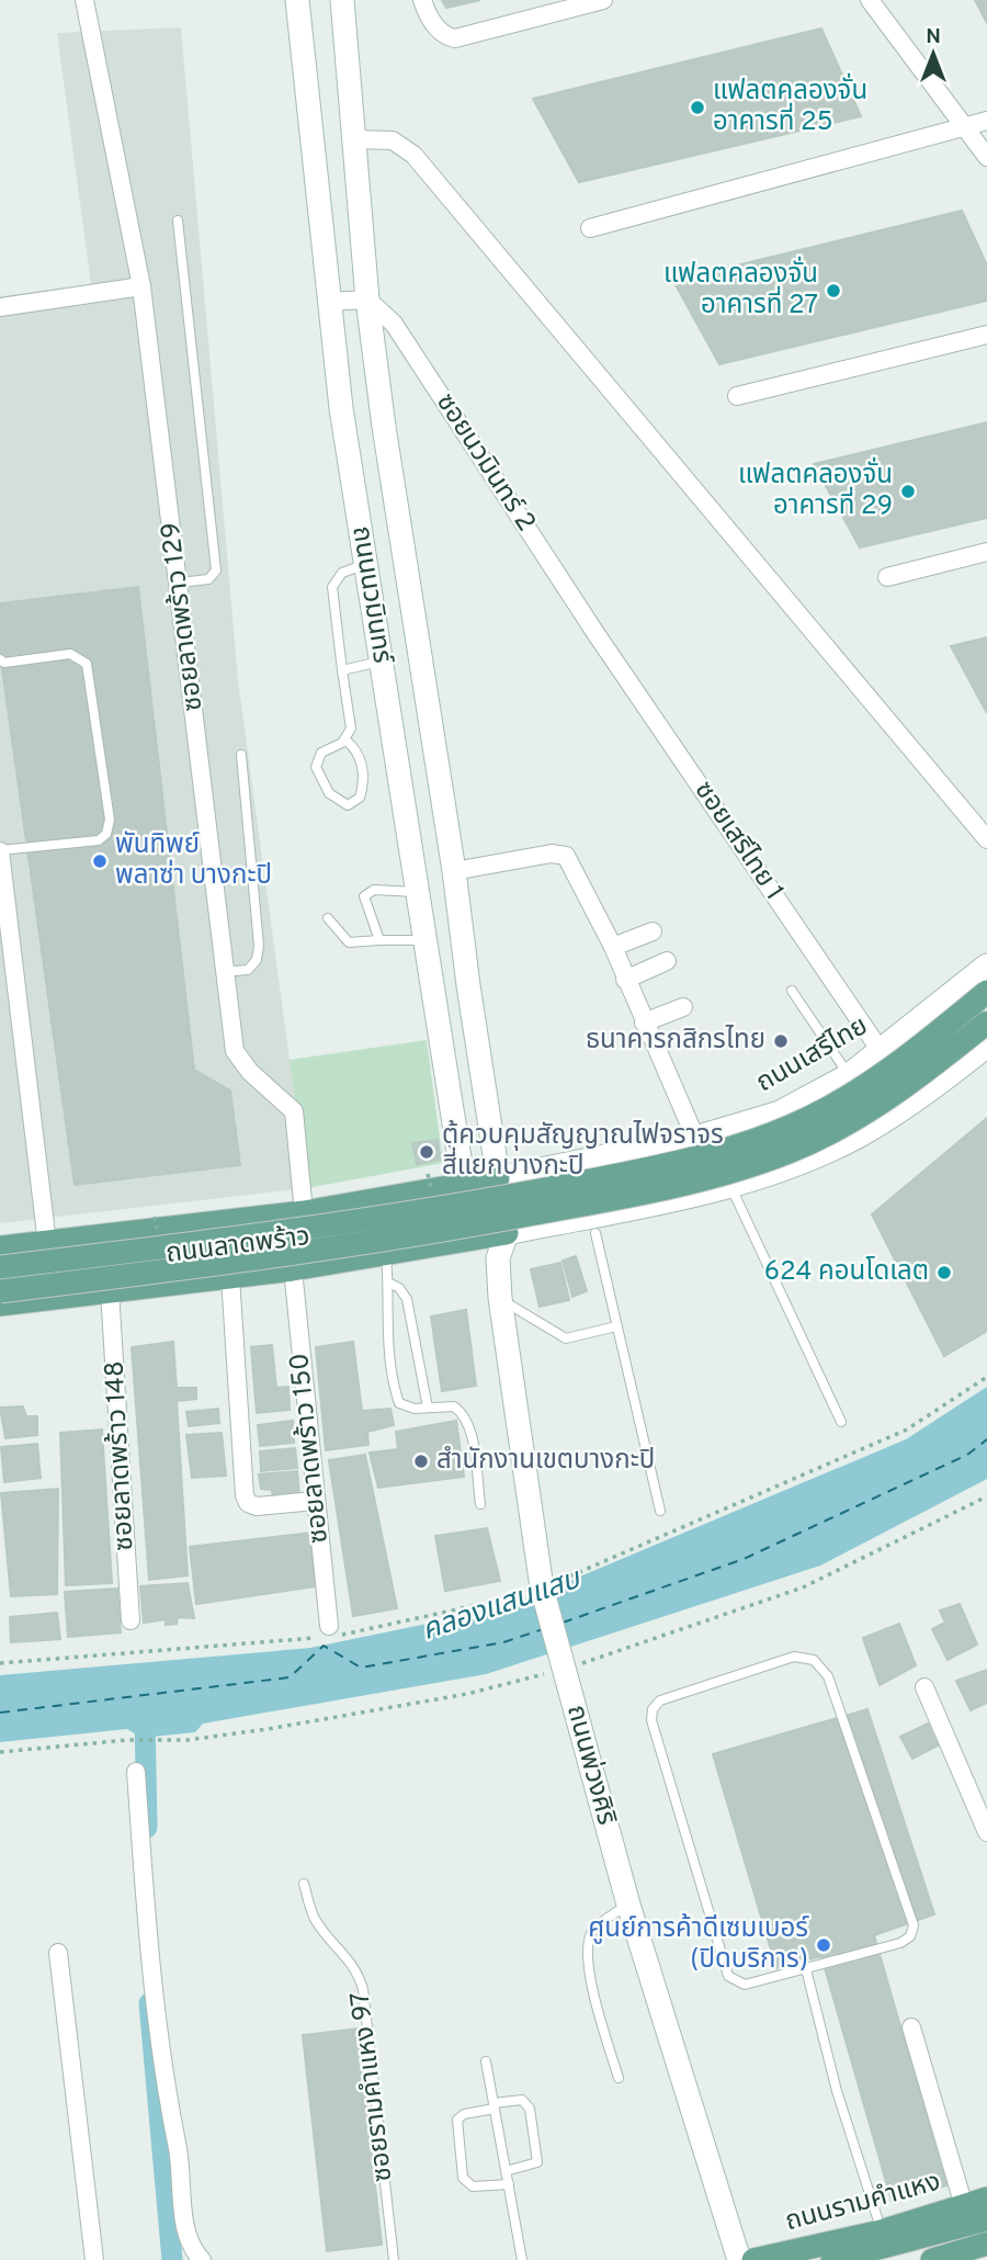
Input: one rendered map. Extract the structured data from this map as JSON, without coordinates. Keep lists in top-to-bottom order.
{
  "streets": {
    "main road": [
      "ถนนนวมินทร์",
      "ถนนเสรีไทย",
      "ถนนลาดพร้าว",
      "ถนนพ่วงศิริ",
      "ถนนรามคำแหง"
    ],
    "street": [
      "ซอยนวมินทร์ 2",
      "ซอยลาดพร้าว 129",
      "ซอยเสรีไทย 1",
      "ซอยลาดพร้าว 150",
      "ซอยลาดพร้าว 148"
    ],
    "lane": ["ซอยรามคำแหง 97"]
  },
  "crossings": [
    ["ซอยนวมินทร์ 2", "ถนนนวมินทร์"],
    ["ซอยนวมินทร์ 2", "ซอยเสรีไทย 1"],
    ["ถนนนวมินทร์", "ถนนเสรีไทย"],
    ["ถนนนวมินทร์", "ถนนลาดพร้าว"],
    ["ถนนนวมินทร์", "ถนนพ่วงศิริ"],
    ["ซอยลาดพร้าว 129", "ถนนลาดพร้าว"],
    ["ซอยเสรีไทย 1", "ถนนเสรีไทย"],
    ["ถนนเสรีไทย", "ถนนลาดพร้าว"],
    ["ถนนเสรีไทย", "ถนนพ่วงศิริ"],
    ["ถนนลาดพร้าว", "ซอยลาดพร้าว 150"],
    ["ถนนลาดพร้าว", "ซอยลาดพร้าว 148"]
  ],
  "water": ["คลองแสนแสบ"],
  "places": [
    "แฟลตคลองจั่น อาคารที่ 25",
    "แฟลตคลองจั่น อาคารที่ 27",
    "แฟลตคลองจั่น อาคารที่ 29",
    "พันทิพย์ พลาซ่า บางกะปิ",
    "ธนาคารกสิกรไทย",
    "ตู้ควบคุมสัญญาณไฟจราจร สี่แยกบางกะปิ",
    "624 คอนโดเลต",
    "สำนักงานเขตบางกะปิ",
    "ศูนย์การค้าดีเซมเบอร์ (ปิดบริการ)"
  ],
  "north": "top"
}
